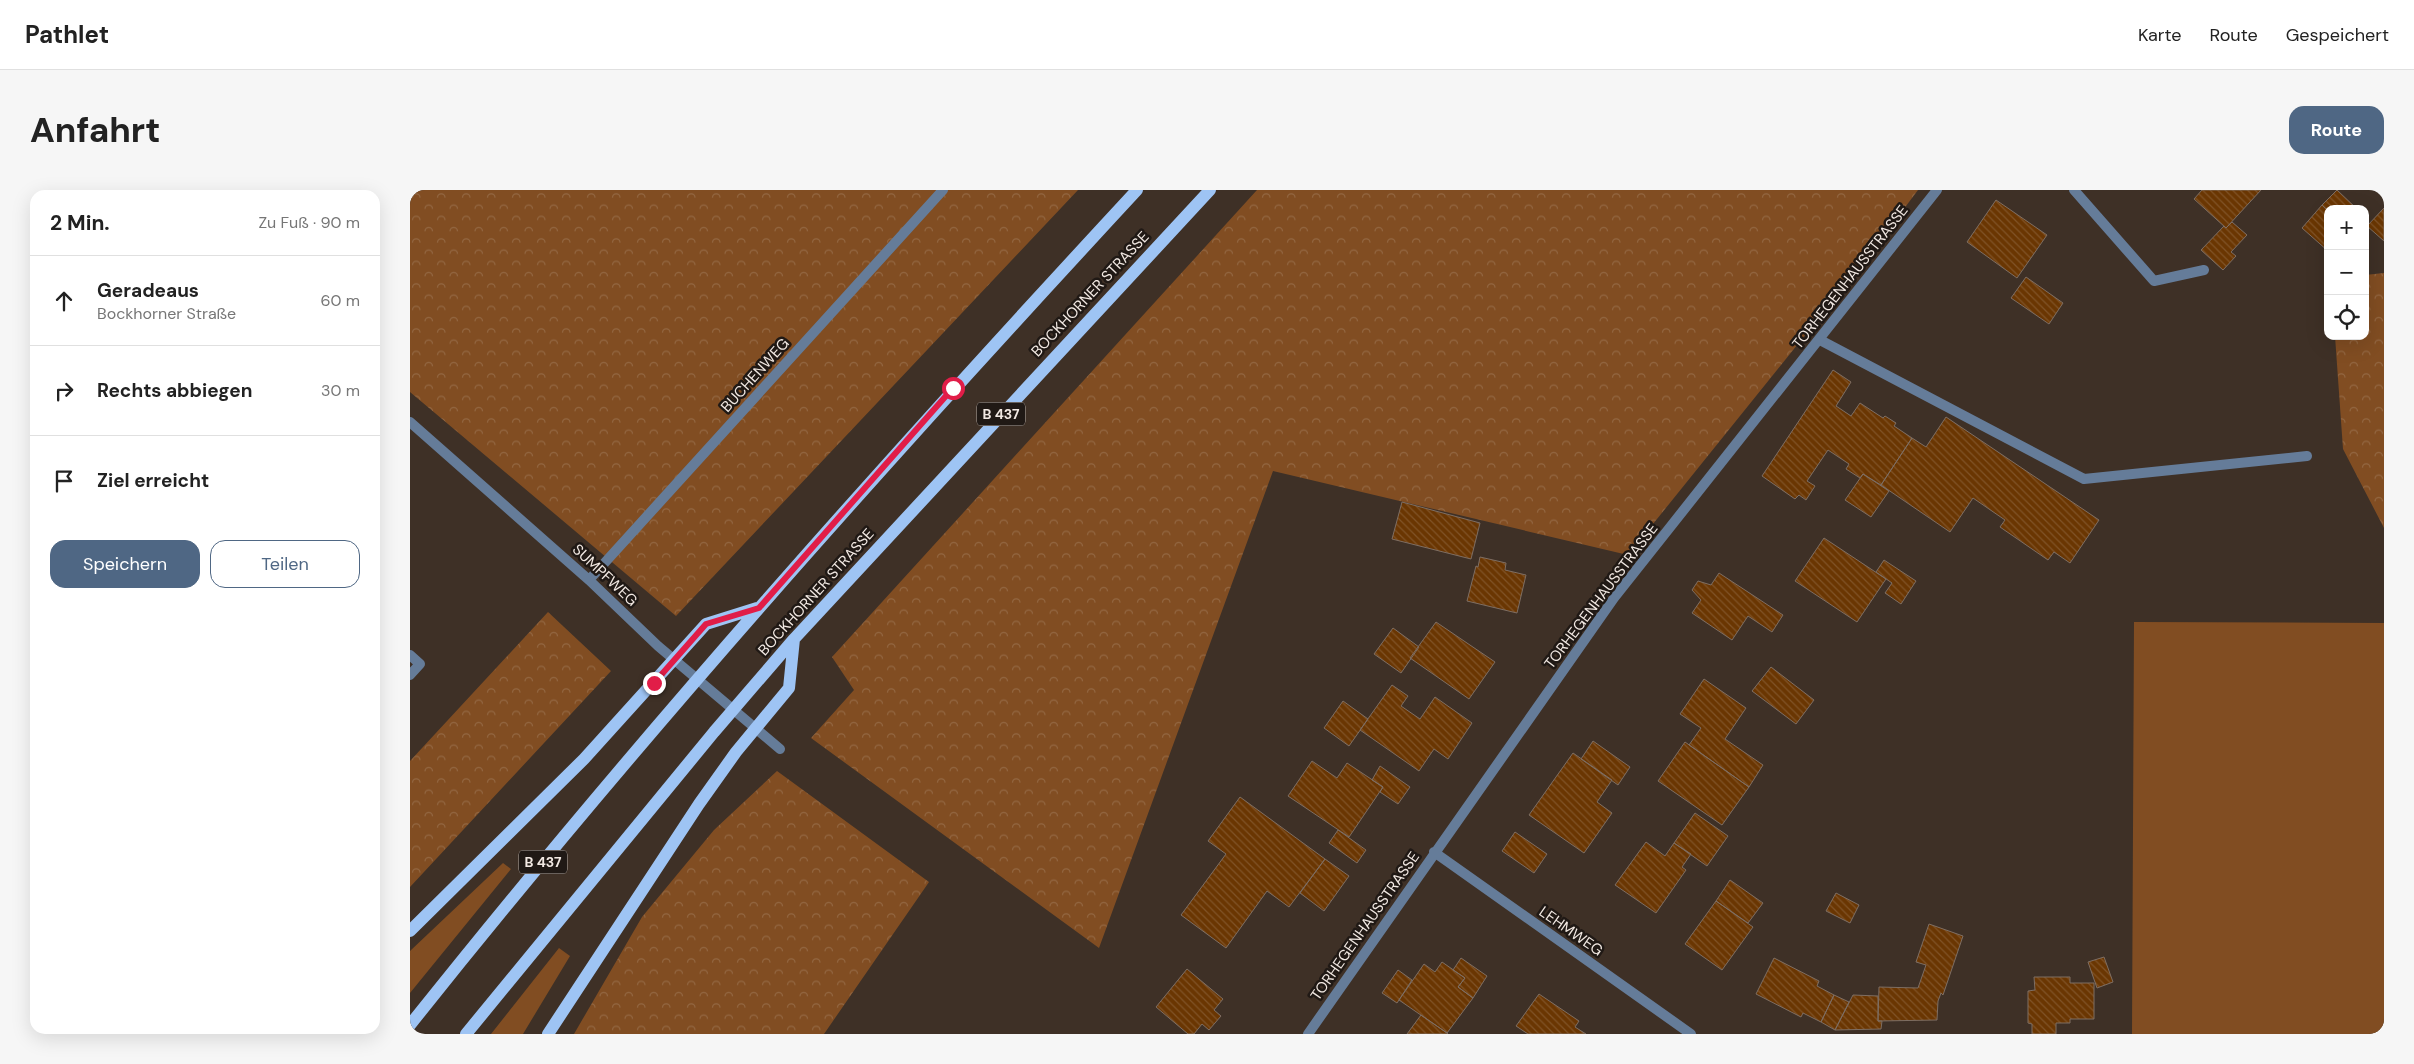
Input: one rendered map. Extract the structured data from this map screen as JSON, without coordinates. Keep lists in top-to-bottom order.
{
  "streets": {
    "main road": ["BOCKHORNER STRASSE", "B 437"],
    "street": [
      "TORHEGENHAUSSTRASSE",
      "BUCHENWEG",
      "SUMPFWEG",
      "LEHMWEG"
    ]
  },
  "crossings": [
    ["TORHEGENHAUSSTRASSE", "LEHMWEG"],
    ["BUCHENWEG", "SUMPFWEG"]
  ],
  "page": {
    "header": "Pathlet",
    "nav": ["Karte", "Route", "Gespeichert"],
    "buttons": [
      "Route",
      ["Speichern", "Teilen"]
    ],
    "title": "Anfahrt",
    "heading": ["2 Min.", "Zu Fuß · 90 m"],
    "map_buttons": ["+", "−"],
    "list": [
      ["Geradeaus", "Bockhorner Straße", "60 m"],
      ["Rechts abbiegen", "30 m"],
      "Ziel erreicht"
    ]
  }
}
